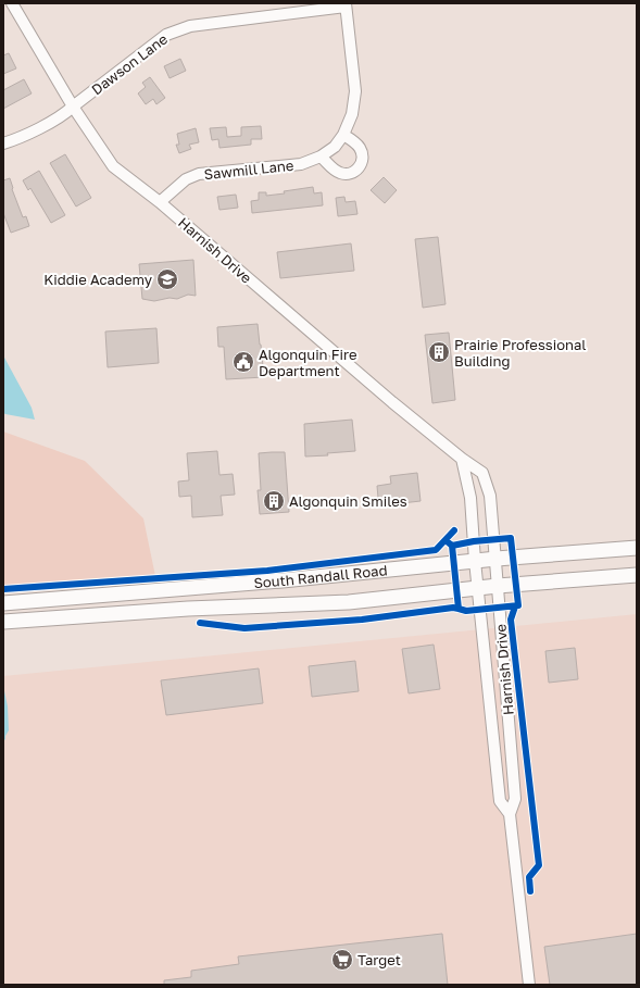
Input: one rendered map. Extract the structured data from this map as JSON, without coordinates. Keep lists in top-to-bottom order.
{
  "streets": {
    "main road": ["South Randall Road"],
    "street": ["Dawson Lane", "Sawmill Lane", "Harnish Drive"]
  },
  "crossings": [
    ["Dawson Lane", "Sawmill Lane"],
    ["Dawson Lane", "Harnish Drive"],
    ["Sawmill Lane", "Harnish Drive"],
    ["Harnish Drive", "South Randall Road"]
  ],
  "places": {
    "school or university": ["Kiddie Academy"],
    "building": ["Prairie Professional Building", "Algonquin Smiles"],
    "public building": ["Algonquin Fire Department"],
    "supermarket": ["Target"]
  }
}
